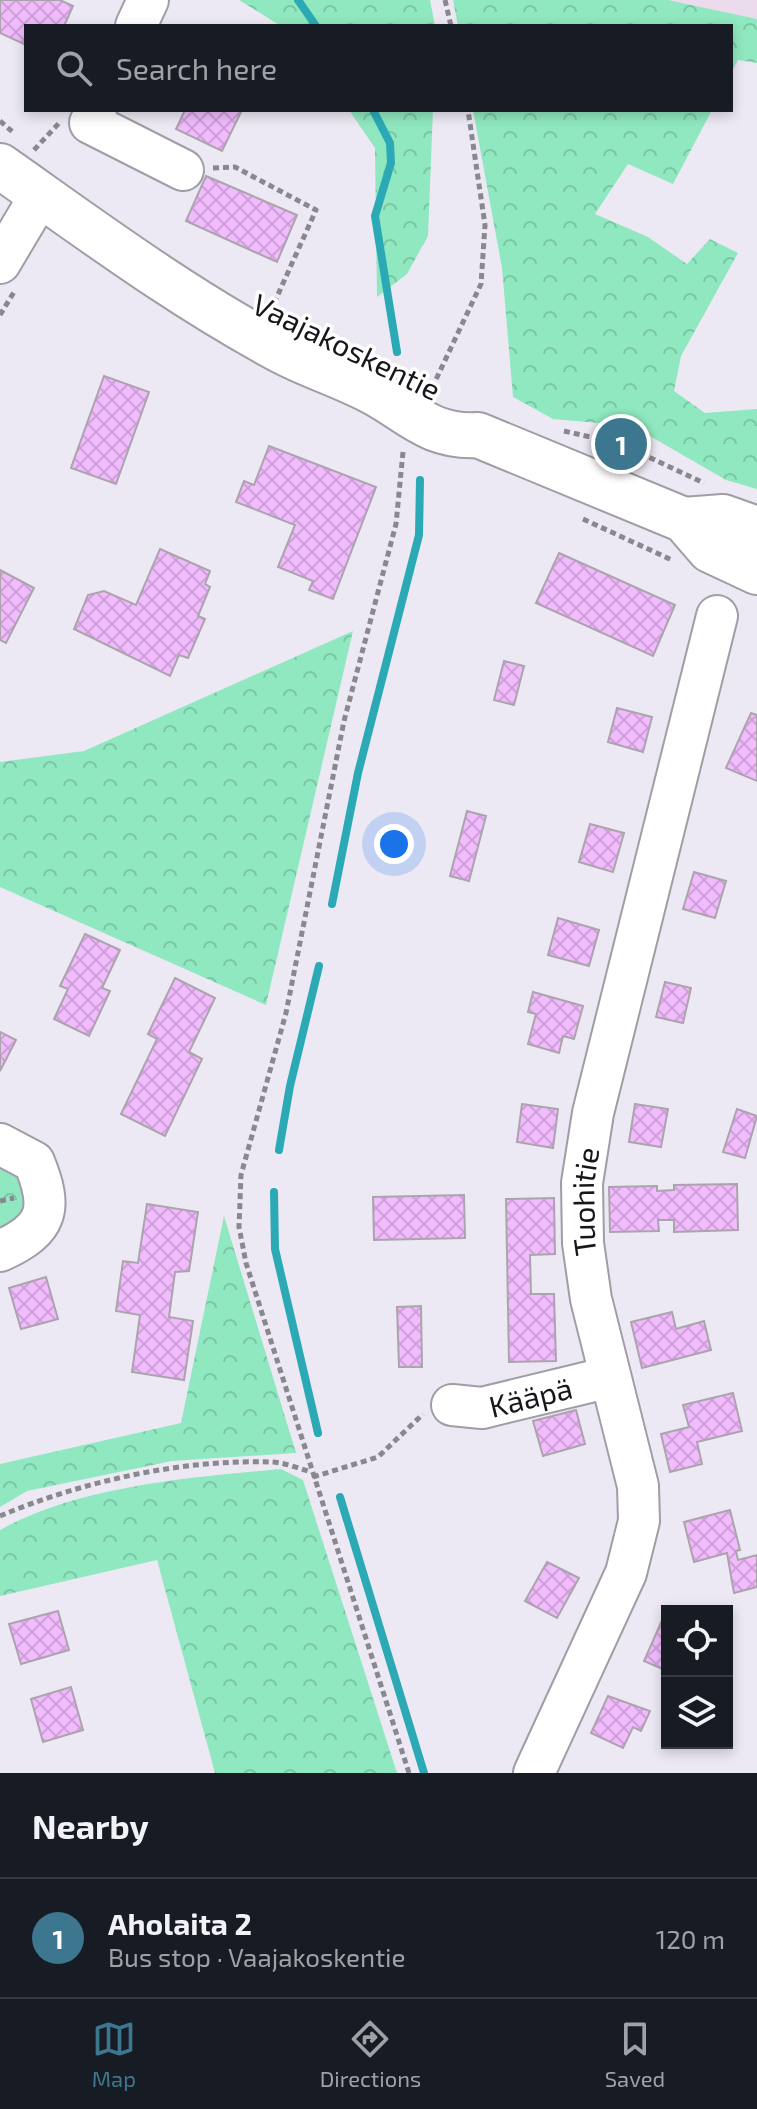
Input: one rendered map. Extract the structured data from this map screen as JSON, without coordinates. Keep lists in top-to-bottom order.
{
  "streets": {
    "main road": ["Vaajakoskentie"],
    "street": ["Tuohitie", "Kääpä"]
  },
  "crossings": [
    ["Tuohitie", "Kääpä"]
  ],
  "page": {
    "search": "Search here",
    "pins": "1",
    "heading": "Nearby",
    "list": [
      {
        "mark": "1",
        "name": "Aholaita 2",
        "note": "Bus stop · Vaajakoskentie",
        "value": "120 m"
      }
    ],
    "nav": ["Map", "Directions", "Saved"]
  }
}
